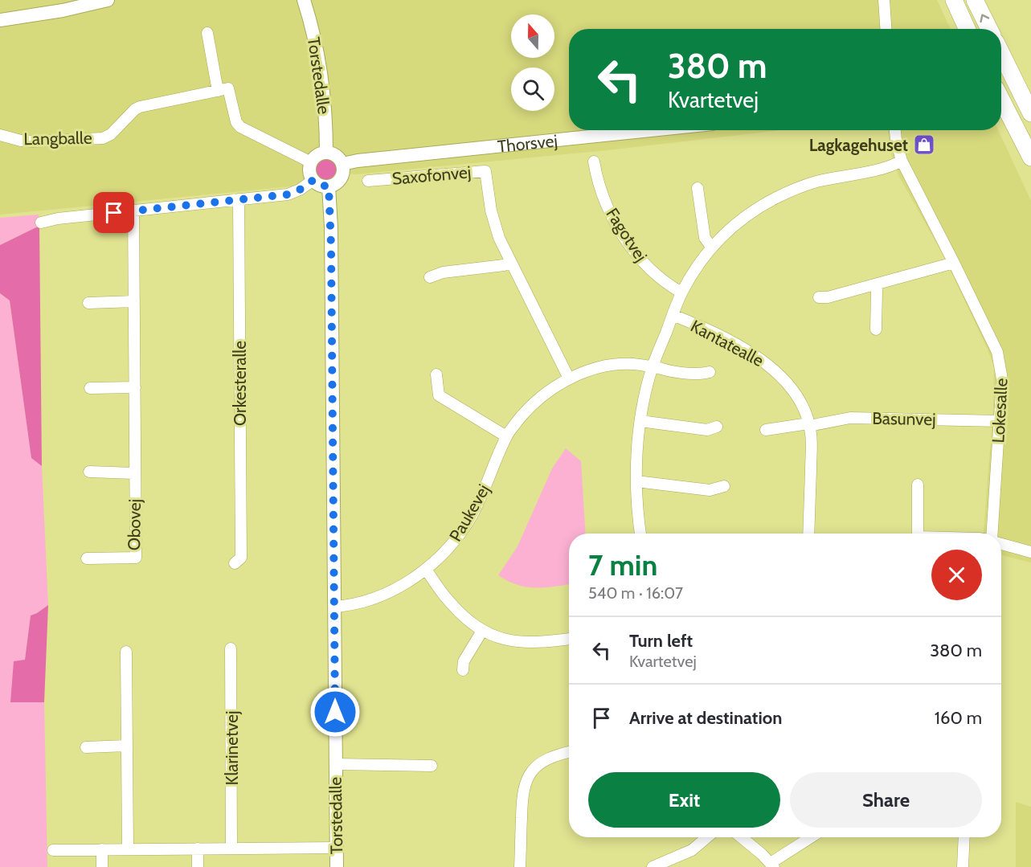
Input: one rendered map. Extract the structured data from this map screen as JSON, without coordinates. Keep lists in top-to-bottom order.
{
  "streets": {
    "street": [
      "Torstedalle",
      "Langballe",
      "Thorsvej",
      "Saxofonvej",
      "Fagotvej",
      "Kantatealle",
      "Orkesteralle",
      "Lokesalle",
      "Basunvej",
      "Paukevej",
      "Obovej",
      "Klarinetvej"
    ]
  },
  "crossings": [
    ["Torstedalle", "Thorsvej"],
    ["Torstedalle", "Paukevej"],
    ["Saxofonvej", "Paukevej"],
    ["Kantatealle", "Basunvej"],
    ["Lokesalle", "Basunvej"]
  ],
  "places": {
    "shop": ["Lagkagehuset"]
  },
  "north": "top",
  "page": {
    "turn": ["380 m", "Kvartetvej"],
    "heading": ["7 min", "540 m · 16:07"],
    "list": [
      {
        "name": "Turn left",
        "note": "Kvartetvej",
        "value": "380 m"
      },
      {
        "name": "Arrive at destination",
        "value": "160 m"
      }
    ],
    "buttons": ["Exit", "Share"]
  }
}
